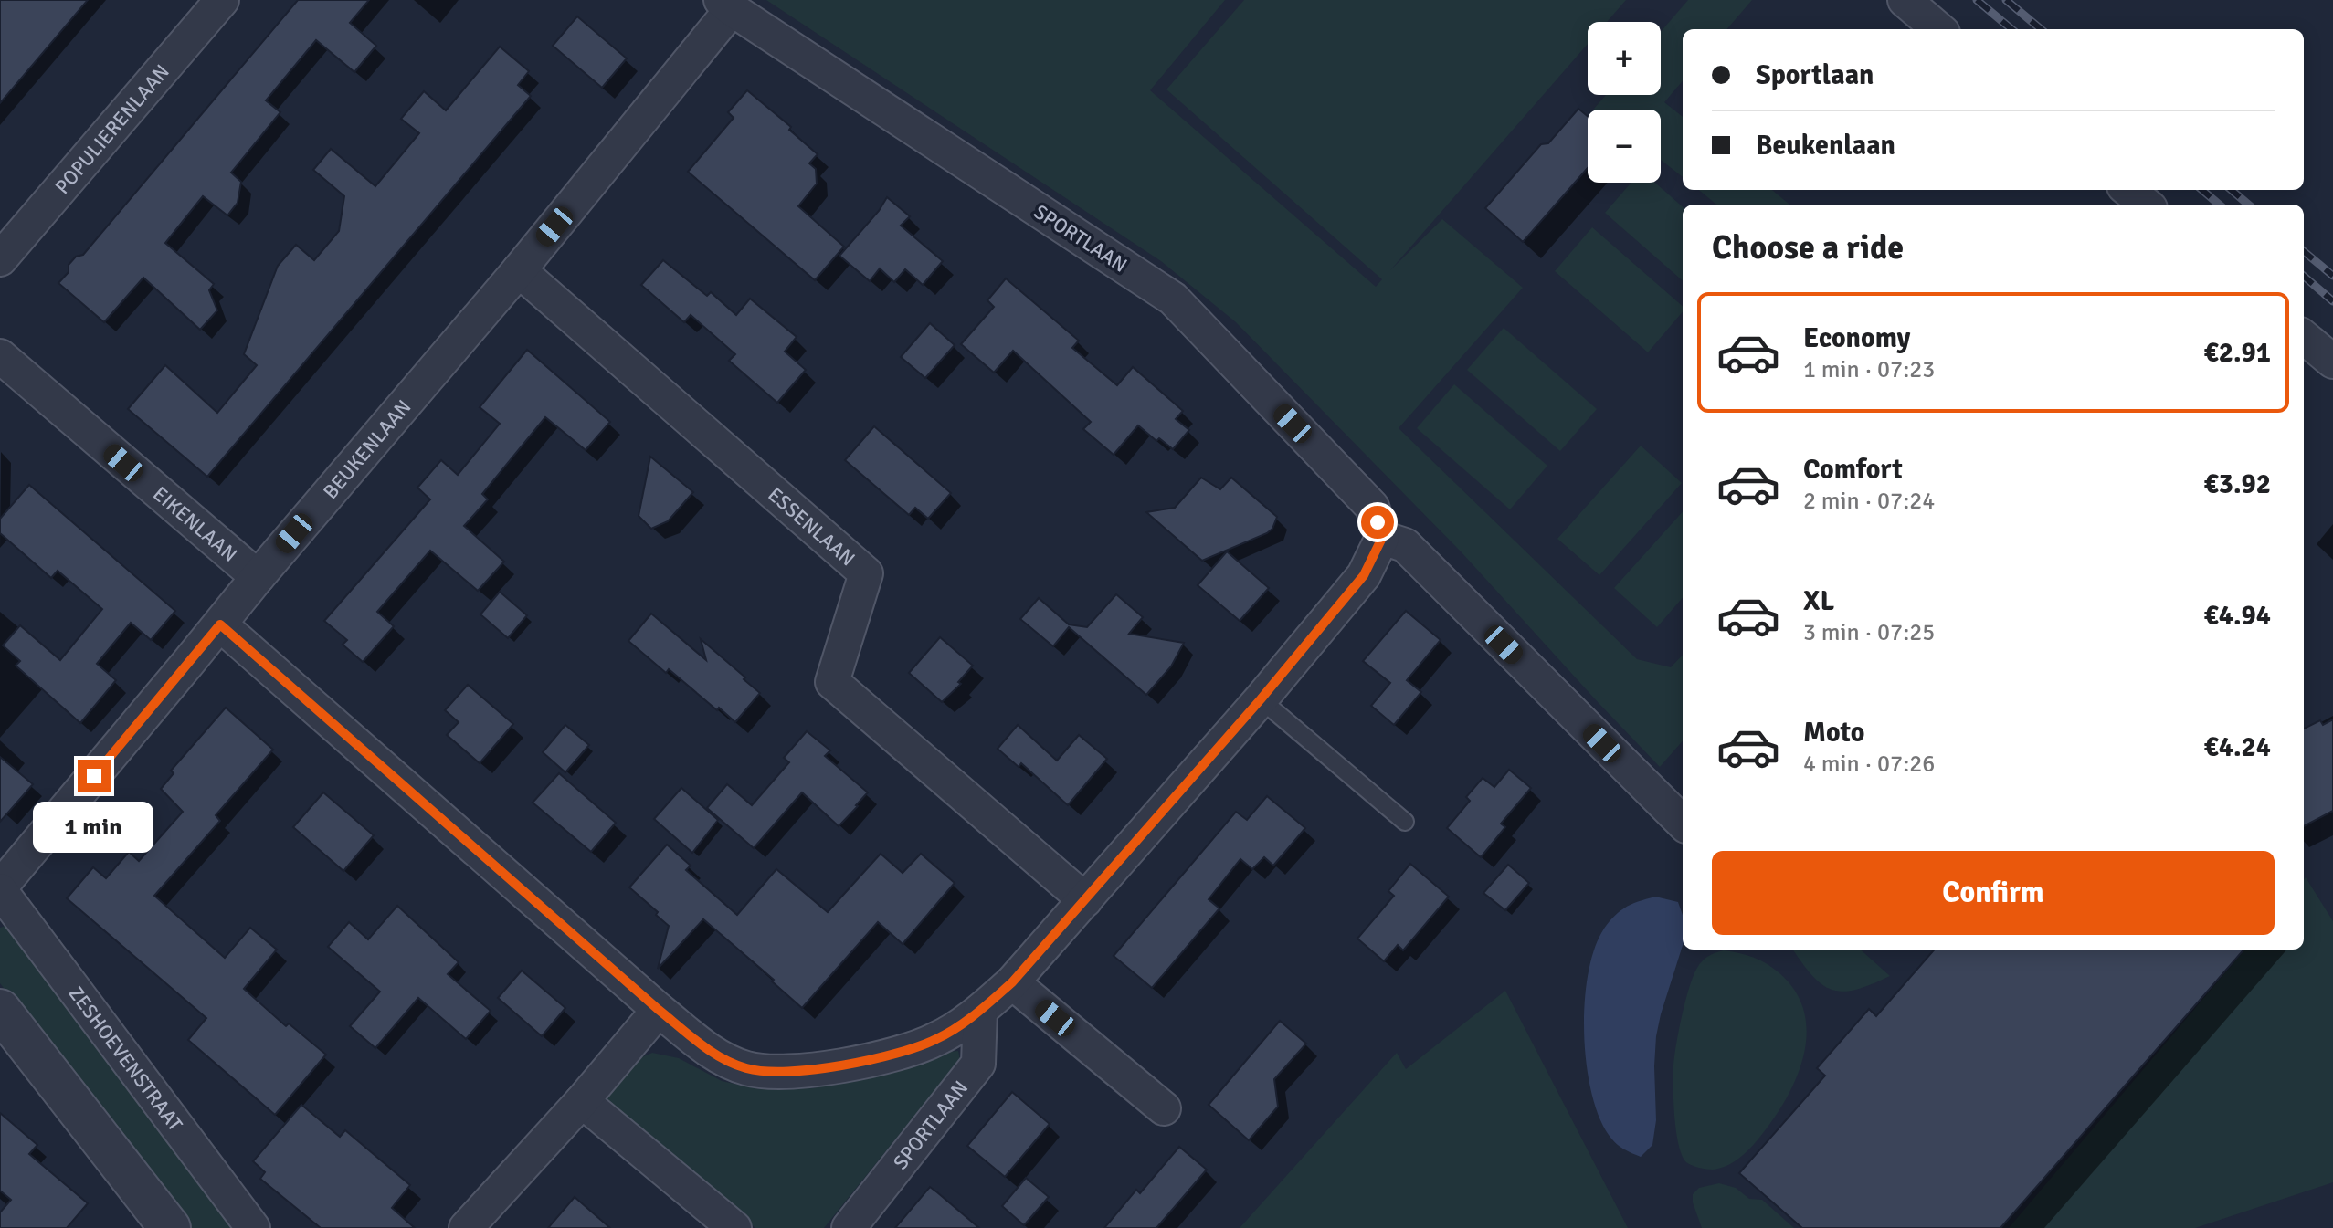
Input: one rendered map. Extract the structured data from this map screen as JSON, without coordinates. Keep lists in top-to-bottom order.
{
  "streets": {
    "street": [
      "POPULIERENLAAN",
      "SPORTLAAN",
      "BEUKENLAAN",
      "EIKENLAAN",
      "ESSENLAAN",
      "ZESHOEVENSTRAAT"
    ]
  },
  "crossings": [
    ["SPORTLAAN", "BEUKENLAAN"],
    ["BEUKENLAAN", "EIKENLAAN"],
    ["BEUKENLAAN", "ESSENLAAN"],
    ["BEUKENLAAN", "ZESHOEVENSTRAAT"]
  ],
  "page": {
    "map_buttons": ["+", "−"],
    "banner": ["Sportlaan", "Beukenlaan"],
    "heading": "Choose a ride",
    "list": [
      {
        "name": "Economy",
        "note": "1 min · 07:23",
        "value": "€2.91"
      },
      {
        "name": "Comfort",
        "note": "2 min · 07:24",
        "value": "€3.92"
      },
      {
        "name": "XL",
        "note": "3 min · 07:25",
        "value": "€4.94"
      },
      {
        "name": "Moto",
        "note": "4 min · 07:26",
        "value": "€4.24"
      }
    ],
    "bubble": "1 min",
    "buttons": "Confirm"
  }
}
